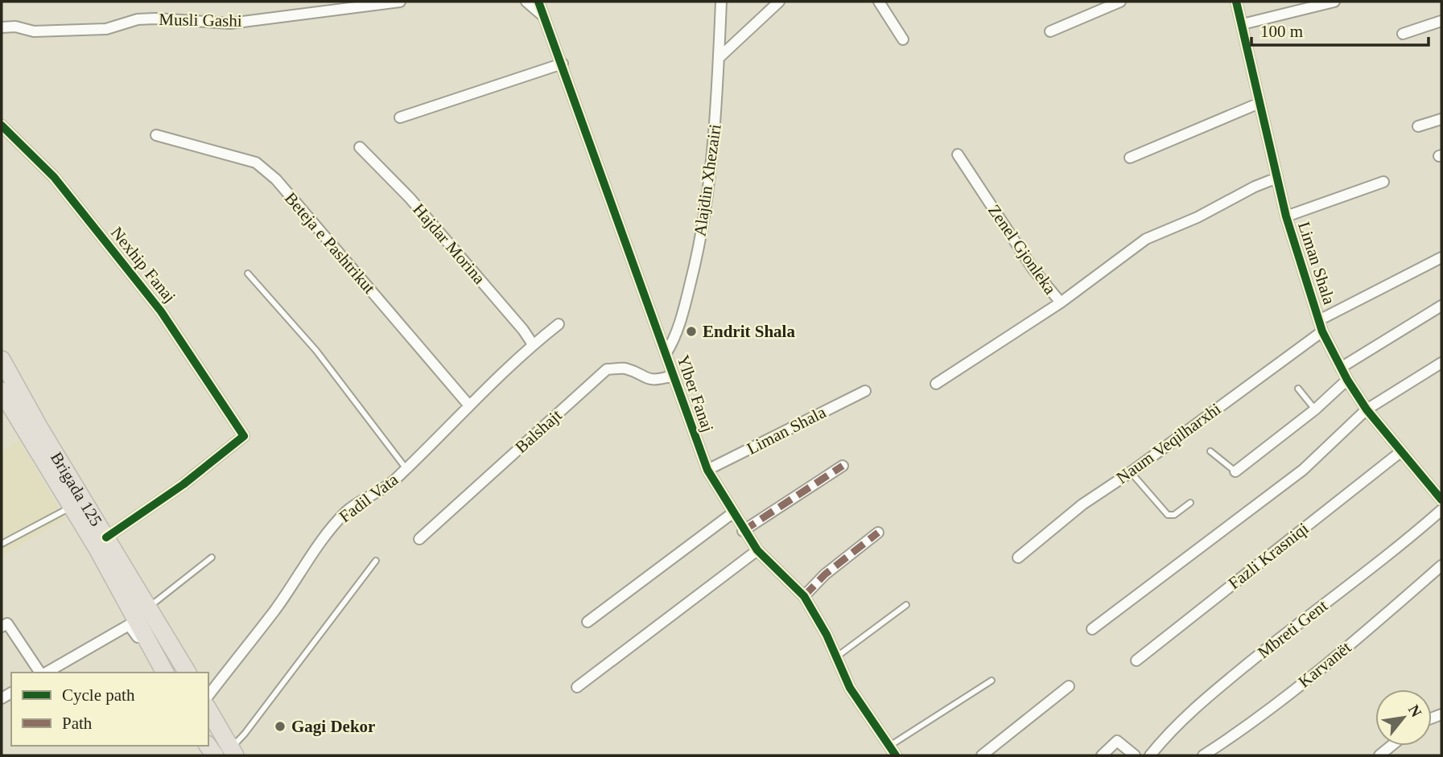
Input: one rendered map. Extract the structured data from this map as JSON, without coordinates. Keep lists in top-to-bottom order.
{
  "streets": {
    "main road": ["Brigada 125"],
    "street": [
      "Musli Gashi",
      "Alajdin Xhezairi",
      "Beteja e Pashtrikut",
      "Hajdar Morina",
      "Zenel Gjonleka",
      "Liman Shala",
      "Nexhip Fanaj",
      "Ylber Fanaj",
      "Balshajt",
      "Naum Veqilharxhi",
      "Fadil Vata",
      "Fazli Krasniqi",
      "Mbreti Gent",
      "Karvanët"
    ]
  },
  "crossings": [
    ["Alajdin Xhezairi", "Ylber Fanaj"],
    ["Beteja e Pashtrikut", "Fadil Vata"],
    ["Hajdar Morina", "Fadil Vata"],
    ["Zenel Gjonleka", "Liman Shala"],
    ["Liman Shala", "Ylber Fanaj"],
    ["Liman Shala", "Naum Veqilharxhi"],
    ["Liman Shala", "Fazli Krasniqi"],
    ["Nexhip Fanaj", "Brigada 125"],
    ["Ylber Fanaj", "Balshajt"]
  ],
  "places": ["Endrit Shala", "Gagi Dekor"],
  "legend": ["Cycle path", "Path"],
  "scale_bar": "100 m",
  "north": "top right"
}
